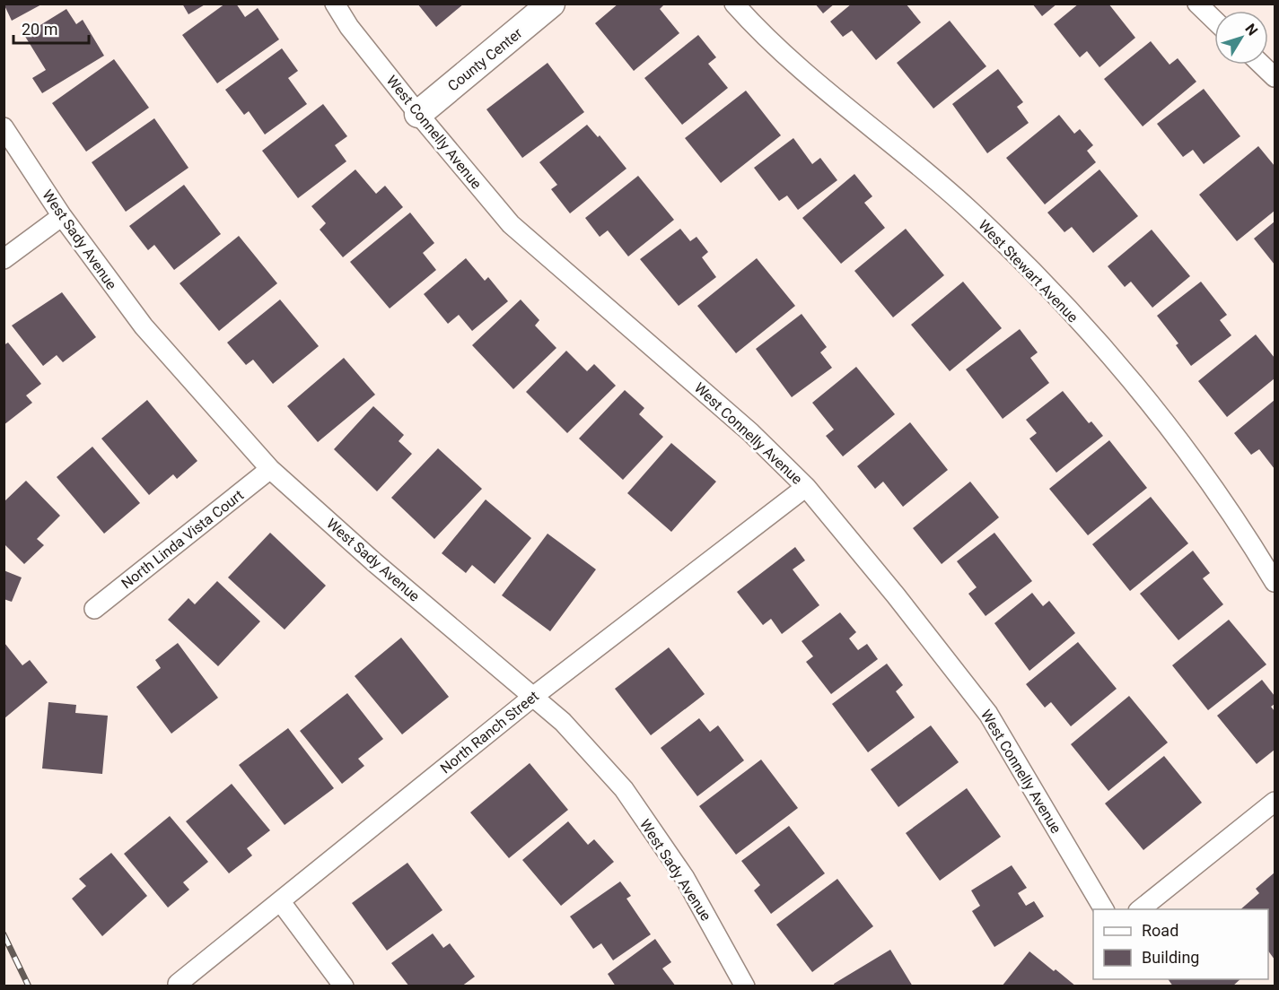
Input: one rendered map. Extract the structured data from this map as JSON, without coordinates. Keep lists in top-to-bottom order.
{
  "streets": {
    "street": [
      "County Center",
      "West Connelly Avenue",
      "West Sady Avenue",
      "West Stewart Avenue",
      "North Linda Vista Court",
      "North Ranch Street"
    ]
  },
  "crossings": [
    ["County Center", "West Connelly Avenue"],
    ["West Connelly Avenue", "North Ranch Street"],
    ["West Sady Avenue", "North Linda Vista Court"],
    ["West Sady Avenue", "North Ranch Street"]
  ],
  "legend": ["Road", "Building"],
  "scale_bar": "20 m",
  "north": "top right"
}
